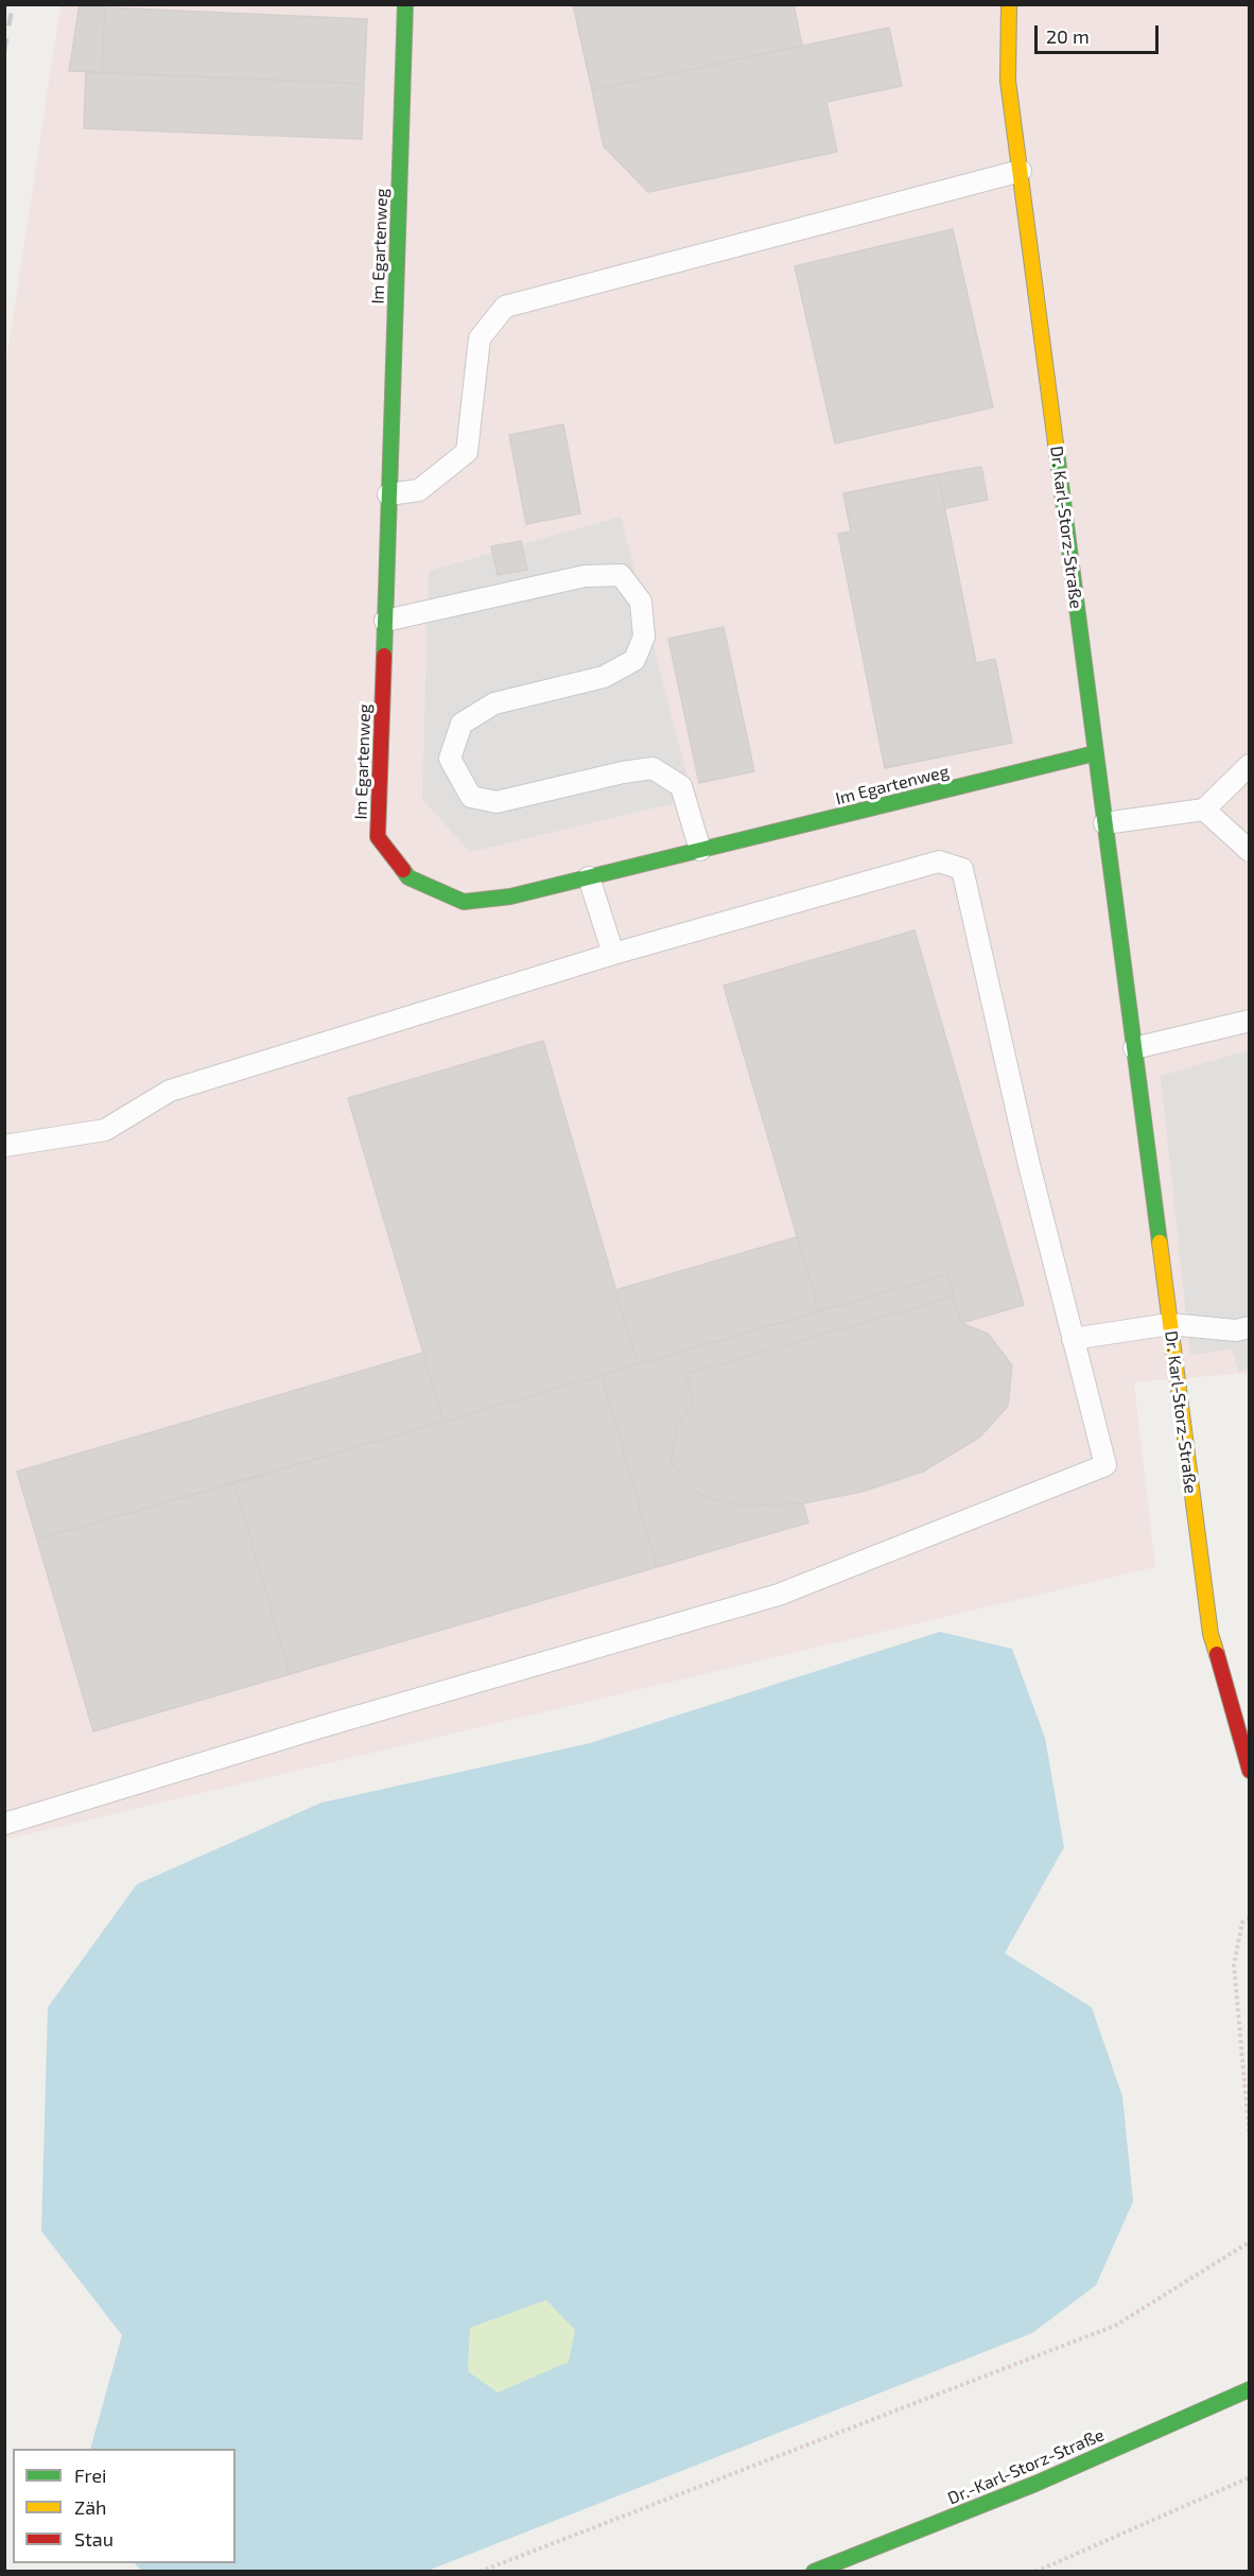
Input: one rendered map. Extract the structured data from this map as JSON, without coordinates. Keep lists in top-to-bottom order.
{
  "streets": {
    "street": ["Im Egartenweg", "Dr. Karl-Storz-Straße", "Dr.-Karl-Storz-Straße"]
  },
  "crossings": [
    ["Im Egartenweg", "Dr. Karl-Storz-Straße"]
  ],
  "legend": ["Frei", "Zäh", "Stau"],
  "scale_bar": "20 m"
}
